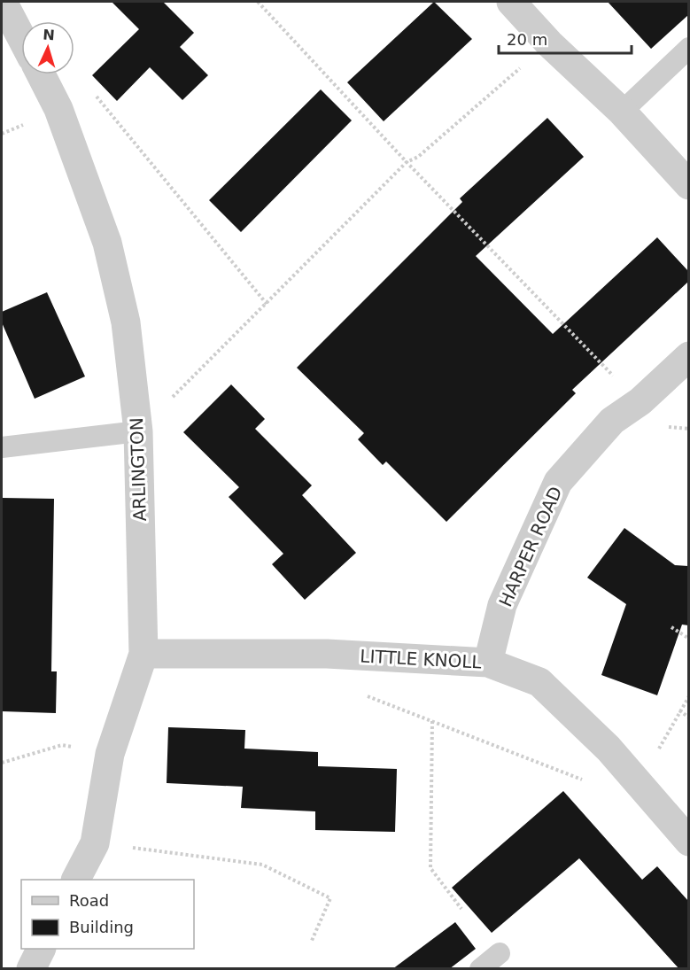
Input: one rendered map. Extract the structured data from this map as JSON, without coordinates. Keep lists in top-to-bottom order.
{
  "streets": {
    "street": ["ARLINGTON", "HARPER ROAD", "LITTLE KNOLL"]
  },
  "crossings": [
    ["ARLINGTON", "LITTLE KNOLL"],
    ["HARPER ROAD", "LITTLE KNOLL"]
  ],
  "legend": ["Road", "Building"],
  "scale_bar": "20 m",
  "north": "top"
}
